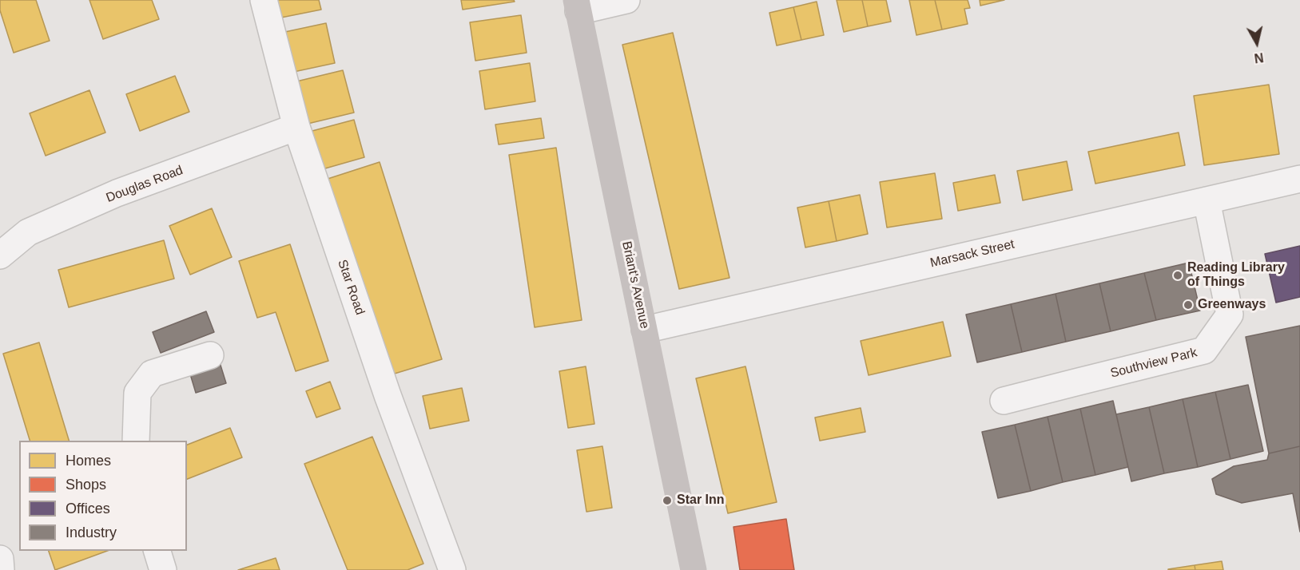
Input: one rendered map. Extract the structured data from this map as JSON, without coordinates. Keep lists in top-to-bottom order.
{
  "streets": {
    "main road": ["Briant's Avenue"],
    "street": [
      "Douglas Road",
      "Marsack Street",
      "Star Road",
      "Southview Park"
    ]
  },
  "crossings": [
    ["Douglas Road", "Star Road"],
    ["Marsack Street", "Briant's Avenue"],
    ["Marsack Street", "Southview Park"]
  ],
  "places": ["Reading Library of Things", "Greenways", "Star Inn"],
  "legend": [
    "Homes",
    "Shops",
    "Offices",
    "Industry"
  ],
  "north": "bottom"
}
